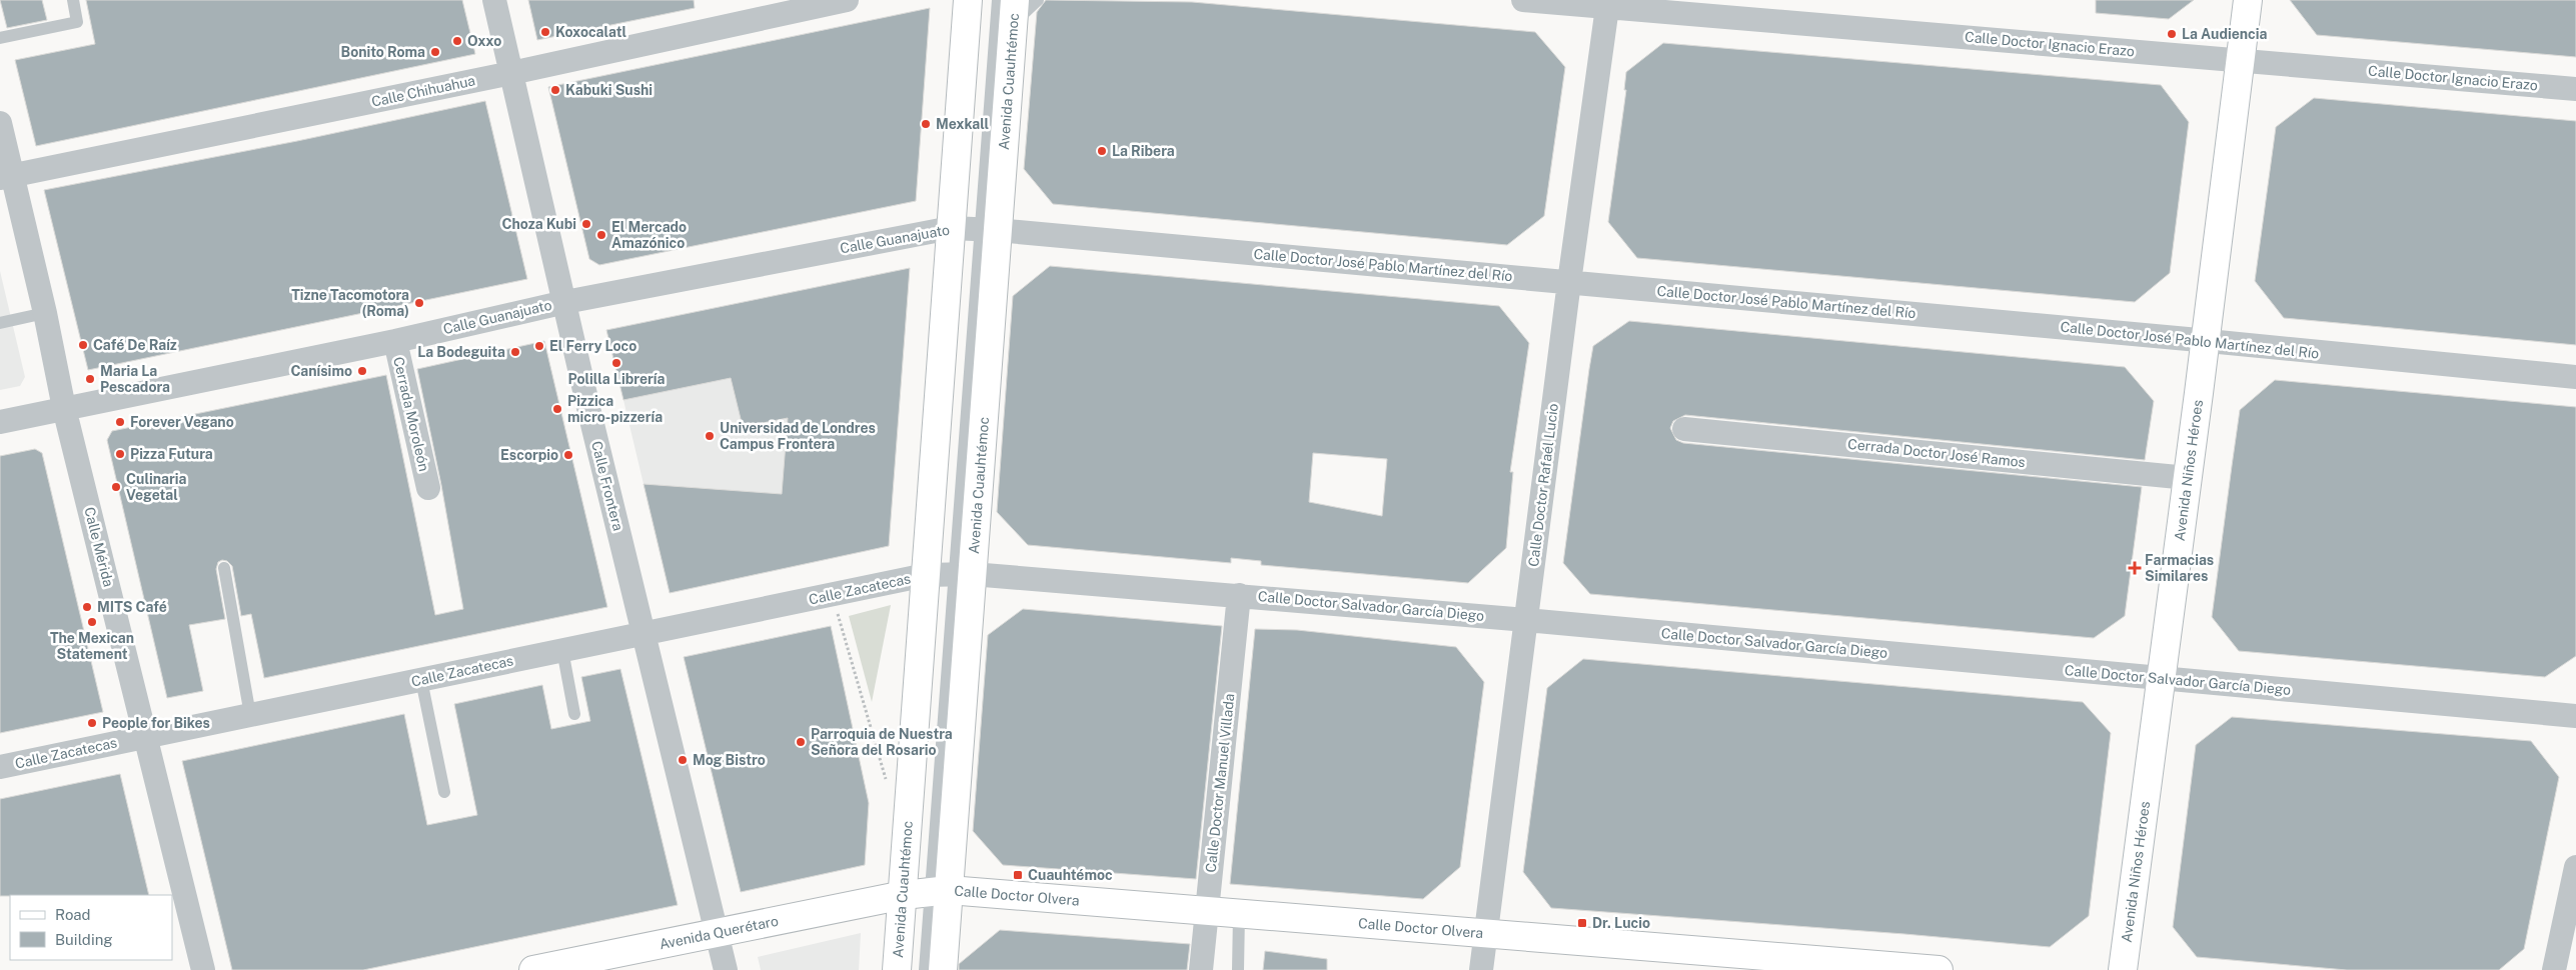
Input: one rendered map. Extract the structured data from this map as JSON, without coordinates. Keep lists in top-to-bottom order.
{
  "streets": {
    "main road": [
      "Avenida Cuauhtémoc",
      "Avenida Niños Héroes",
      "Calle Doctor Olvera",
      "Avenida Querétaro"
    ],
    "street": [
      "Calle Doctor Ignacio Erazo",
      "Calle Chihuahua",
      "Calle Guanajuato",
      "Calle Doctor José Pablo Martínez del Río",
      "Cerrada Moroleón",
      "Cerrada Doctor José Ramos",
      "Calle Doctor Rafaél Lucio",
      "Calle Frontera",
      "Calle Mérida",
      "Calle Zacatecas",
      "Calle Doctor Salvador García Diego",
      "Calle Doctor Manuel Villada"
    ]
  },
  "crossings": [
    ["Calle Doctor Ignacio Erazo", "Avenida Niños Héroes"],
    ["Calle Doctor Ignacio Erazo", "Calle Doctor Rafaél Lucio"],
    ["Avenida Cuauhtémoc", "Calle Guanajuato"],
    ["Avenida Cuauhtémoc", "Calle Doctor José Pablo Martínez del Río"],
    ["Avenida Cuauhtémoc", "Calle Zacatecas"],
    ["Avenida Cuauhtémoc", "Calle Doctor Salvador García Diego"],
    ["Avenida Cuauhtémoc", "Calle Doctor Olvera"],
    ["Avenida Cuauhtémoc", "Avenida Querétaro"],
    ["Calle Chihuahua", "Calle Frontera"],
    ["Calle Chihuahua", "Calle Mérida"],
    ["Calle Guanajuato", "Calle Doctor José Pablo Martínez del Río"],
    ["Calle Guanajuato", "Cerrada Moroleón"],
    ["Calle Guanajuato", "Calle Frontera"],
    ["Calle Guanajuato", "Calle Mérida"],
    ["Calle Doctor José Pablo Martínez del Río", "Avenida Niños Héroes"],
    ["Calle Doctor José Pablo Martínez del Río", "Calle Doctor Rafaél Lucio"],
    ["Cerrada Doctor José Ramos", "Avenida Niños Héroes"],
    ["Avenida Niños Héroes", "Calle Doctor Salvador García Diego"],
    ["Calle Doctor Rafaél Lucio", "Calle Doctor Salvador García Diego"],
    ["Calle Doctor Rafaél Lucio", "Calle Doctor Olvera"],
    ["Calle Frontera", "Calle Zacatecas"],
    ["Calle Frontera", "Avenida Querétaro"],
    ["Calle Mérida", "Calle Zacatecas"],
    ["Calle Zacatecas", "Calle Doctor Salvador García Diego"],
    ["Calle Doctor Salvador García Diego", "Calle Doctor Manuel Villada"],
    ["Calle Doctor Manuel Villada", "Calle Doctor Olvera"],
    ["Calle Doctor Olvera", "Avenida Querétaro"]
  ],
  "places": {
    "other": [
      "Koxocalatl",
      "La Audiencia",
      "Oxxo",
      "Bonito Roma",
      "Kabuki Sushi",
      "Mexkall",
      "La Ribera",
      "Choza Kubi",
      "El Mercado Amazónico",
      "Tizne Tacomotora (Roma)",
      "Café De Raíz",
      "El Ferry Loco",
      "La Bodeguita",
      "Polilla Librería",
      "Canísimo",
      "Maria La Pescadora",
      "Pizzica micro-pizzería",
      "Forever Vegano",
      "Universidad de Londres Campus Frontera",
      "Pizza Futura",
      "Escorpio",
      "Culinaria Vegetal",
      "MITS Café",
      "The Mexican Statement",
      "People for Bikes",
      "Parroquia de Nuestra Señora del Rosario",
      "Mog Bistro"
    ],
    "health": ["Farmacias Similares"],
    "transit": ["Cuauhtémoc", "Dr. Lucio"]
  },
  "legend": ["Road", "Building"]
}
